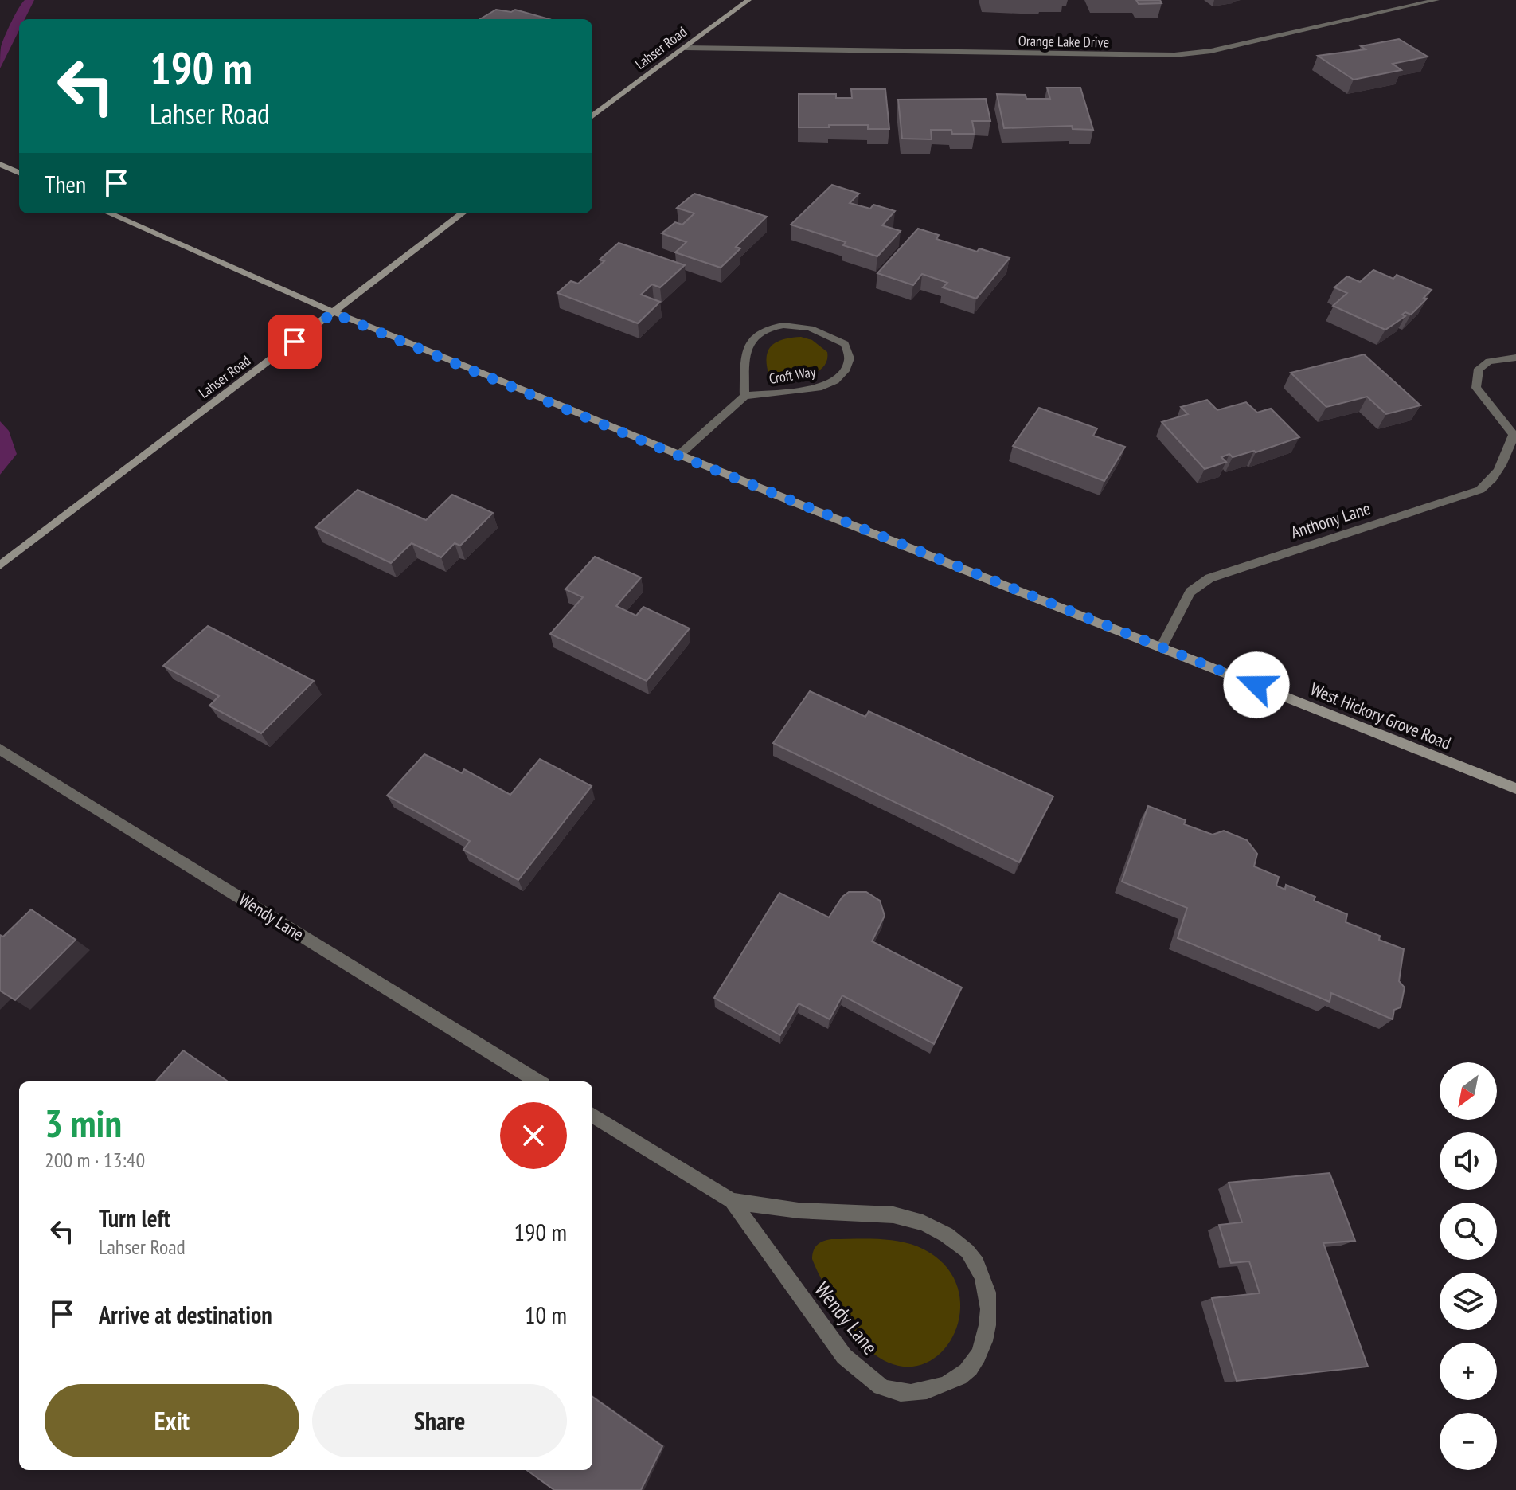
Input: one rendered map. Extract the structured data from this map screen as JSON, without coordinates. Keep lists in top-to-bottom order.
{
  "streets": {
    "street": [
      "Orange Lake Drive",
      "Lahser Road",
      "Croft Way",
      "Anthony Lane",
      "West Hickory Grove Road",
      "Wendy Lane"
    ]
  },
  "crossings": [
    ["Orange Lake Drive", "Lahser Road"],
    ["Lahser Road", "West Hickory Grove Road"],
    ["Anthony Lane", "West Hickory Grove Road"]
  ],
  "north": "bottom left",
  "page": {
    "turn": ["190 m", "Lahser Road"],
    "then": "Then",
    "map_buttons": ["+", "−"],
    "heading": ["3 min", "200 m · 13:40"],
    "list": [
      {
        "name": "Turn left",
        "note": "Lahser Road",
        "value": "190 m"
      },
      {
        "name": "Arrive at destination",
        "value": "10 m"
      }
    ],
    "buttons": ["Exit", "Share"]
  }
}
